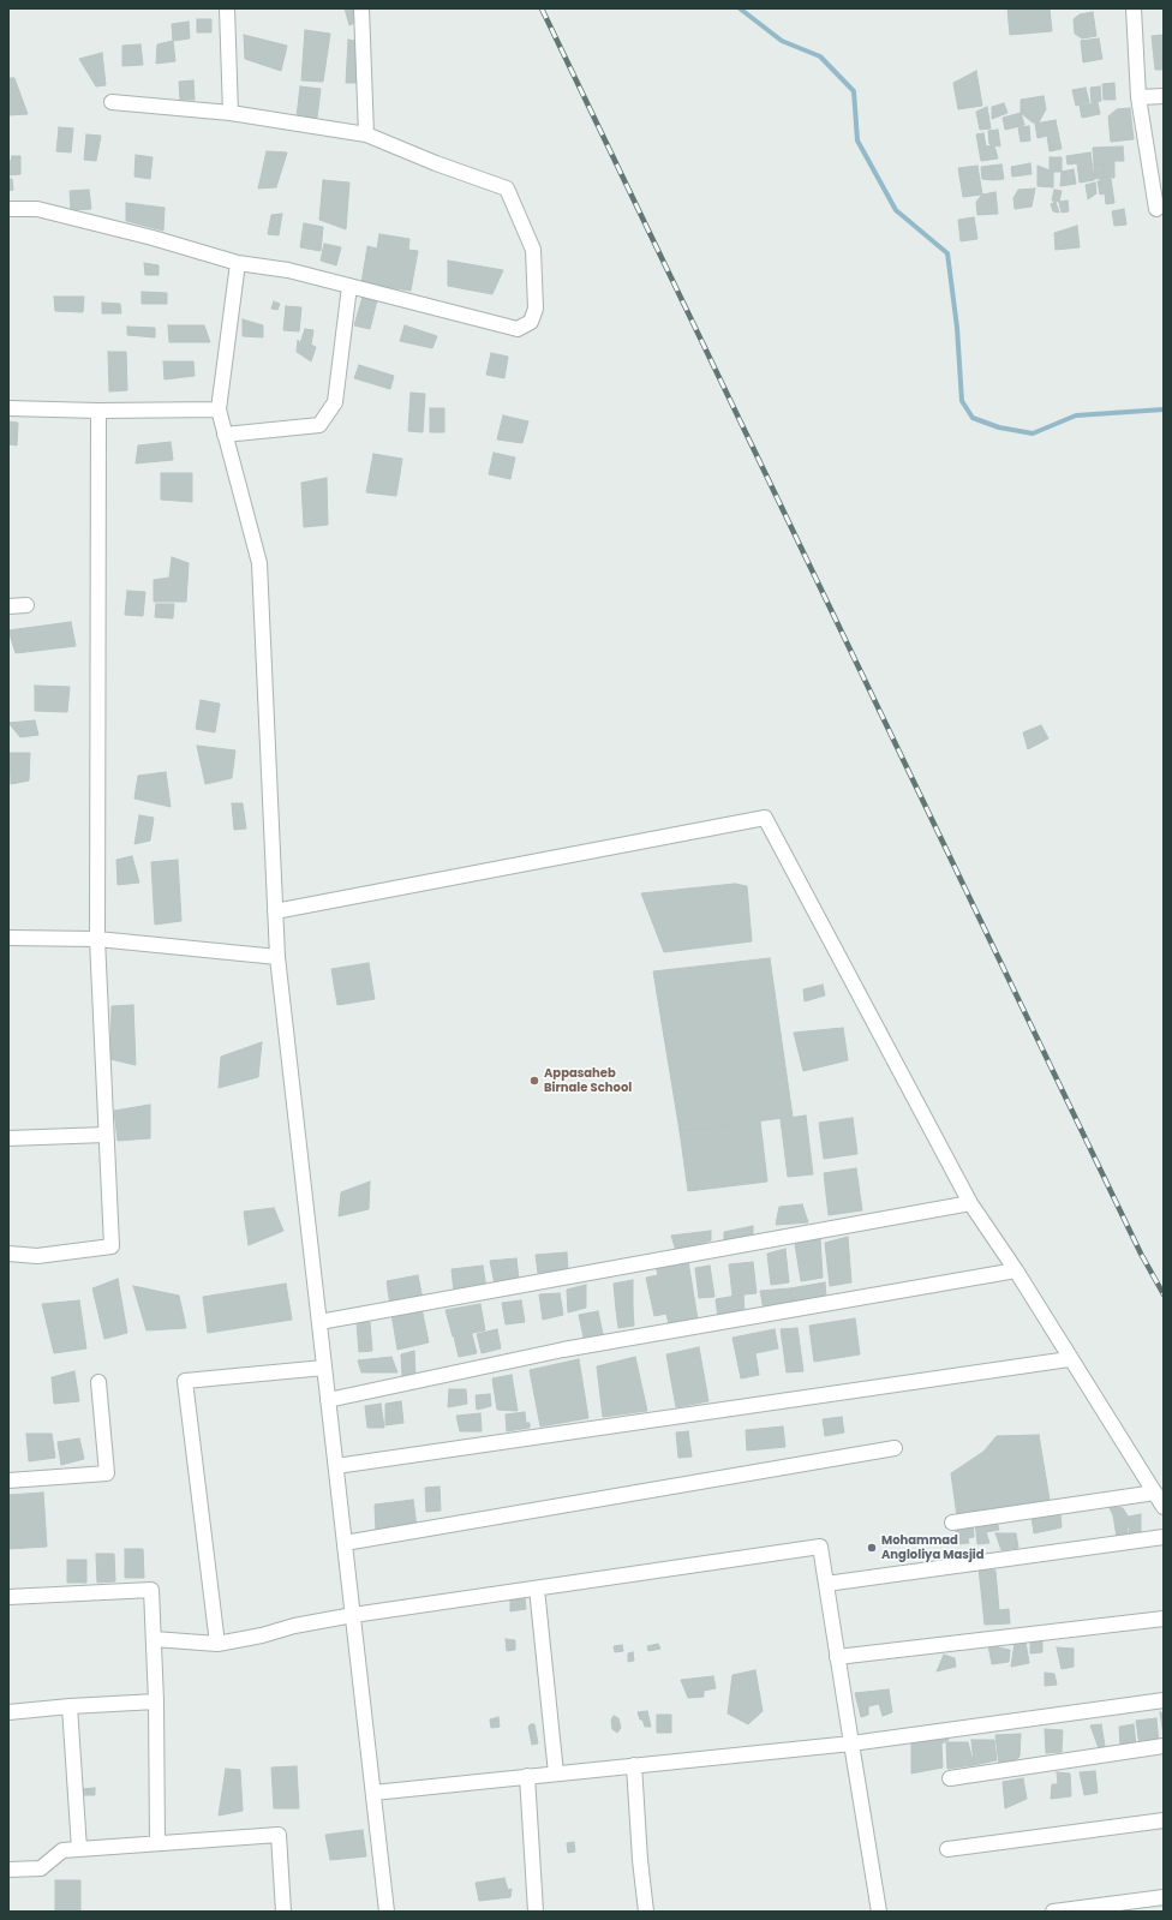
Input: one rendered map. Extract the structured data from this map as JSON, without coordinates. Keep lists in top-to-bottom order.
{
  "places": ["Appasaheb Birnale School", "Mohammad Angloliya Masjid"]
}
